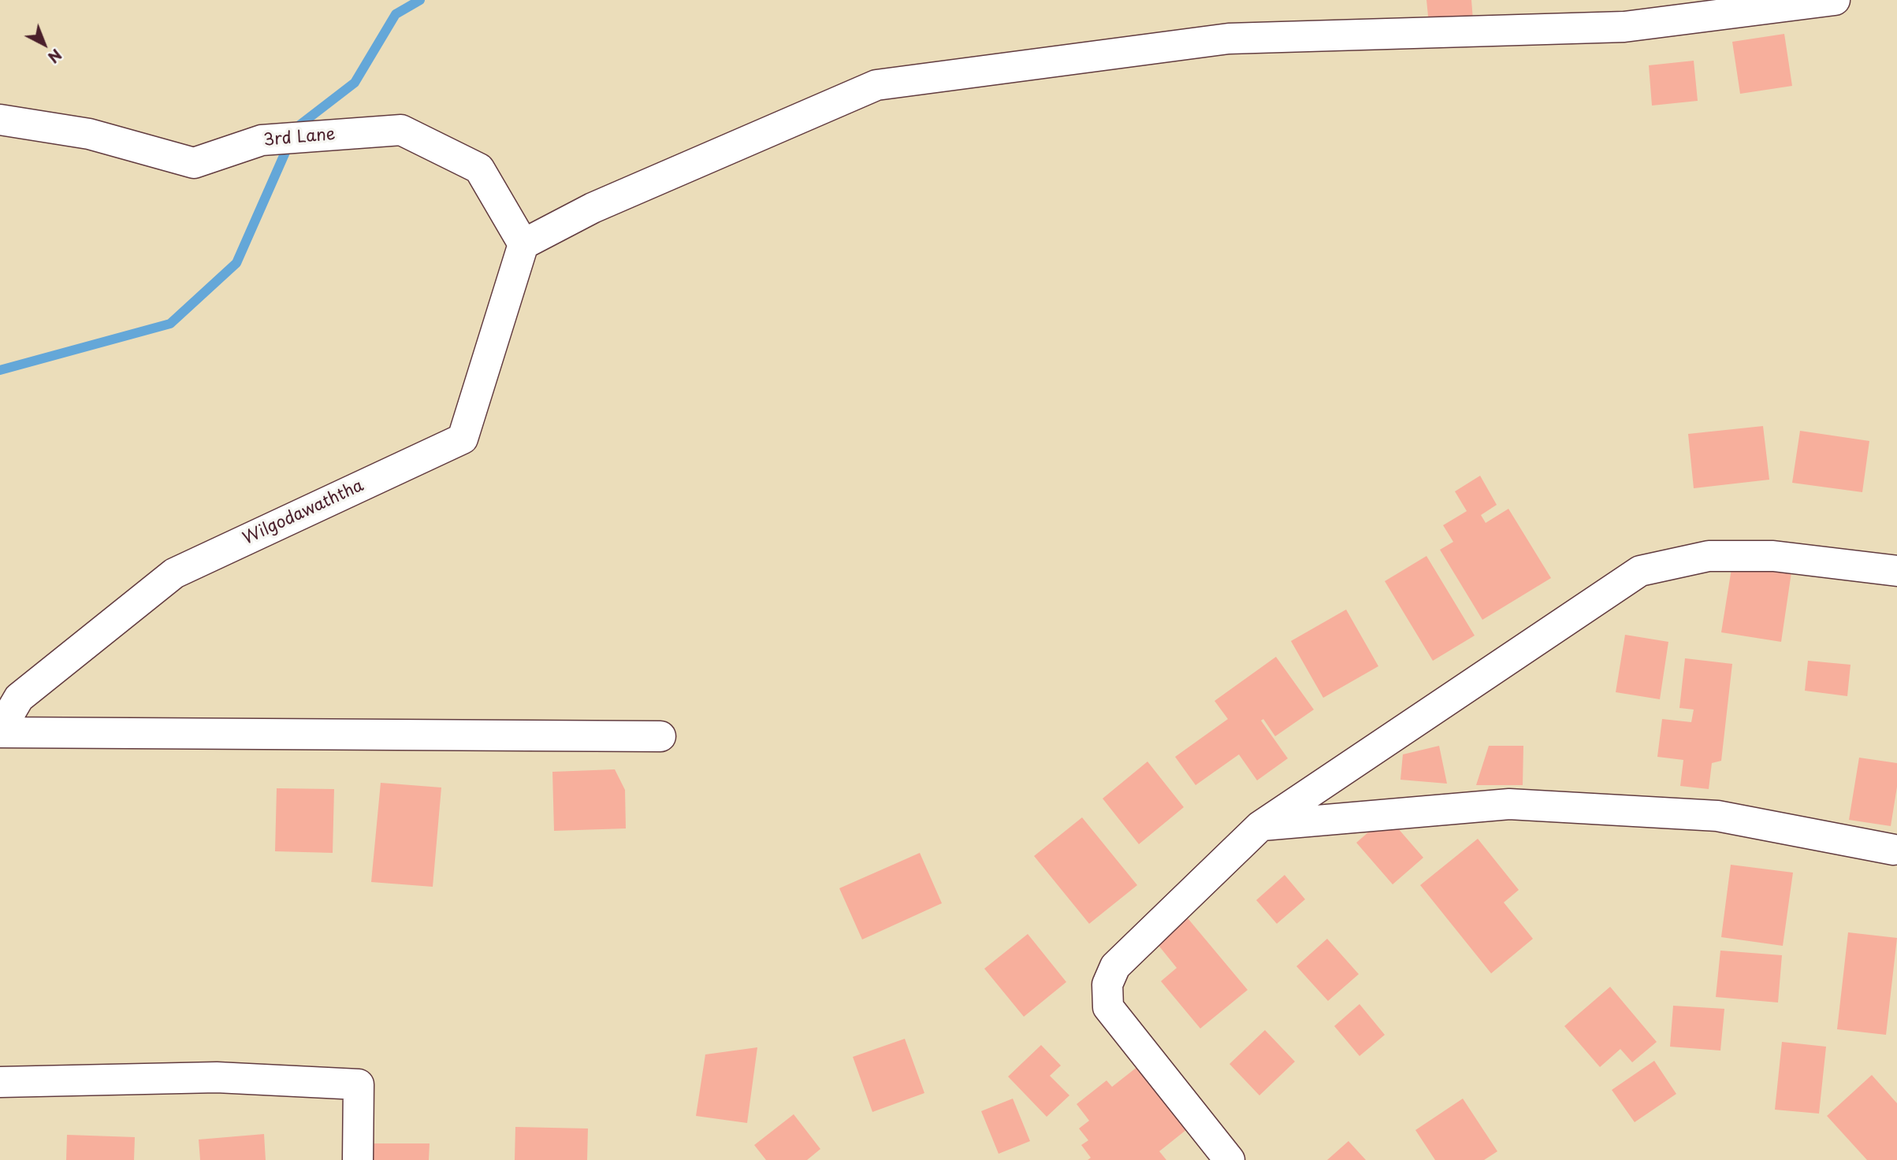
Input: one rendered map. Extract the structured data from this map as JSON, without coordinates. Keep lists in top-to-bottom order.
{
  "streets": {
    "street": ["3rd Lane", "Wilgodawaththa"]
  },
  "crossings": [
    ["3rd Lane", "Wilgodawaththa"]
  ],
  "north": "bottom right"
}
